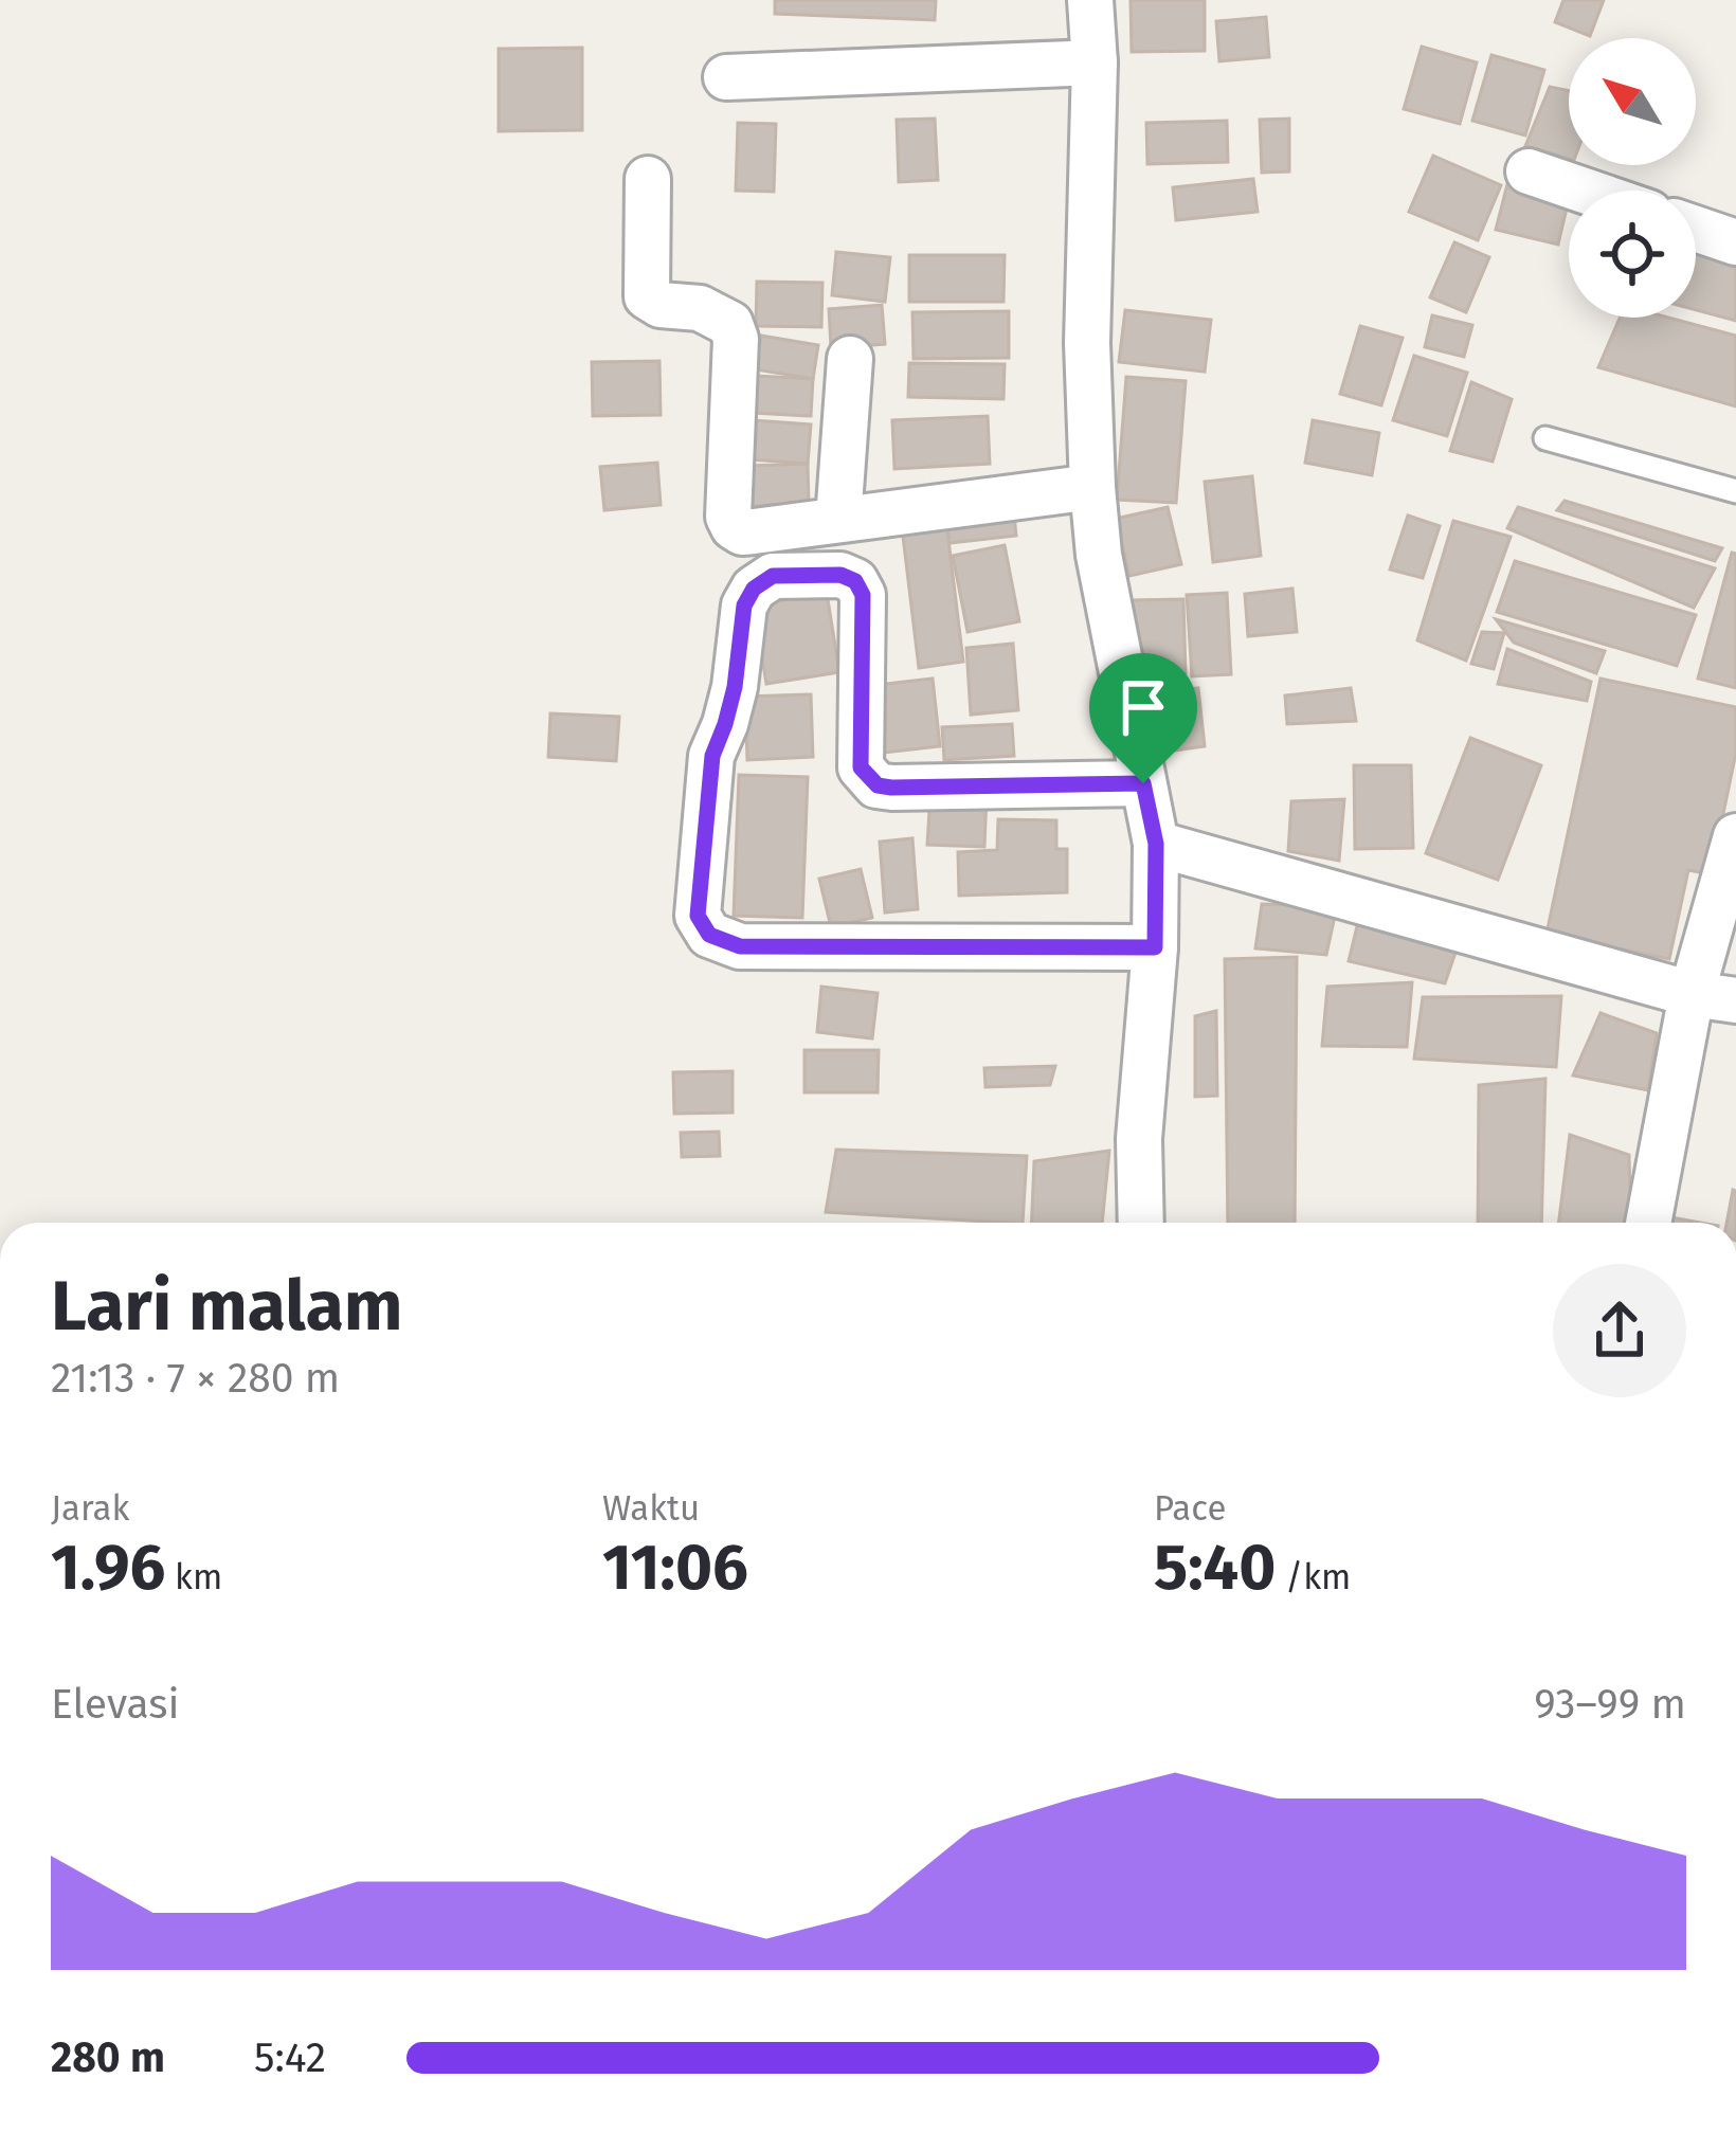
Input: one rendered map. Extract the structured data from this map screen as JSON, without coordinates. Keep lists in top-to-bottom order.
{
  "north": "top left",
  "page": {
    "heading": ["Lari malam", "21:13 · 7 × 280 m"],
    "stats": [
      ["Jarak", "1.96 km"],
      ["Waktu", "11:06"],
      ["Pace", "5:40 /km"]
    ],
    "chart": ["Elevasi", "93–99 m"],
    "list": [
      {
        "name": "280 m",
        "note": "5:42"
      }
    ]
  }
}
